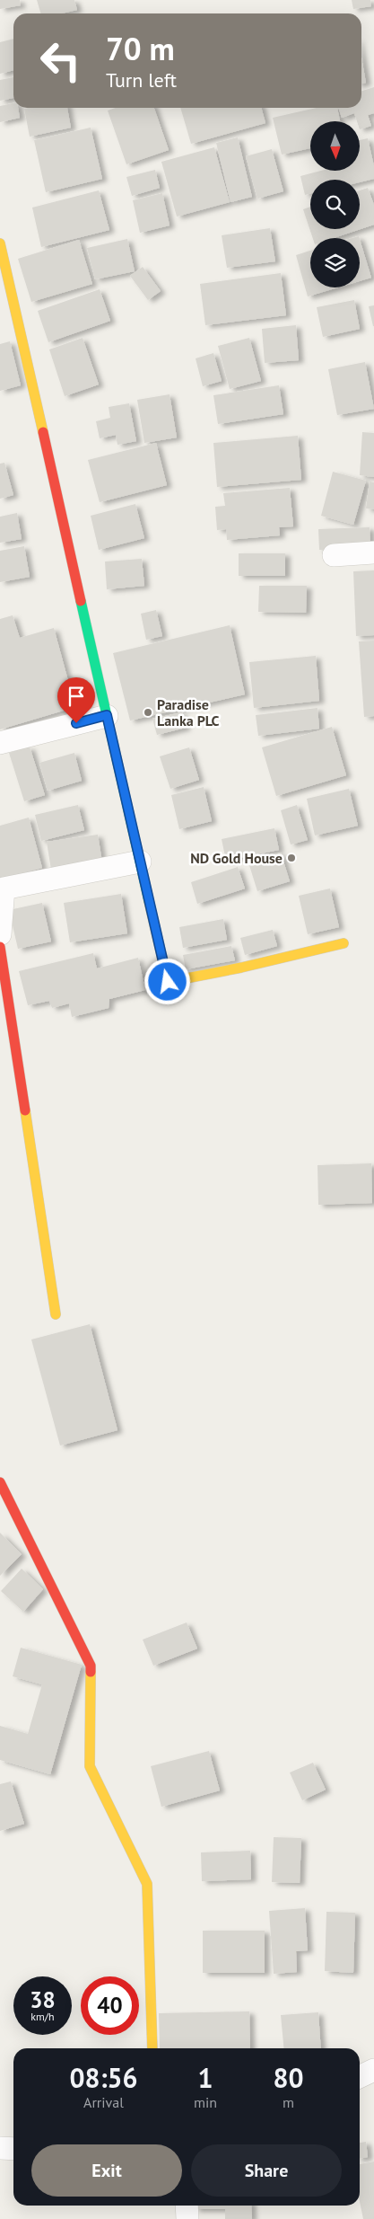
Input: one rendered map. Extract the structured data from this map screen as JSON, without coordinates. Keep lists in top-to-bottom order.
{
  "places": ["Paradise Lanka PLC", "ND Gold House"],
  "north": "bottom",
  "page": {
    "turn": ["70 m", "Turn left"],
    "speed": "38 km/h",
    "limit": "40",
    "eta": [
      "08:56",
      "Arrival",
      "1",
      "min",
      "80",
      "m"
    ],
    "buttons": ["Exit", "Share"]
  }
}
